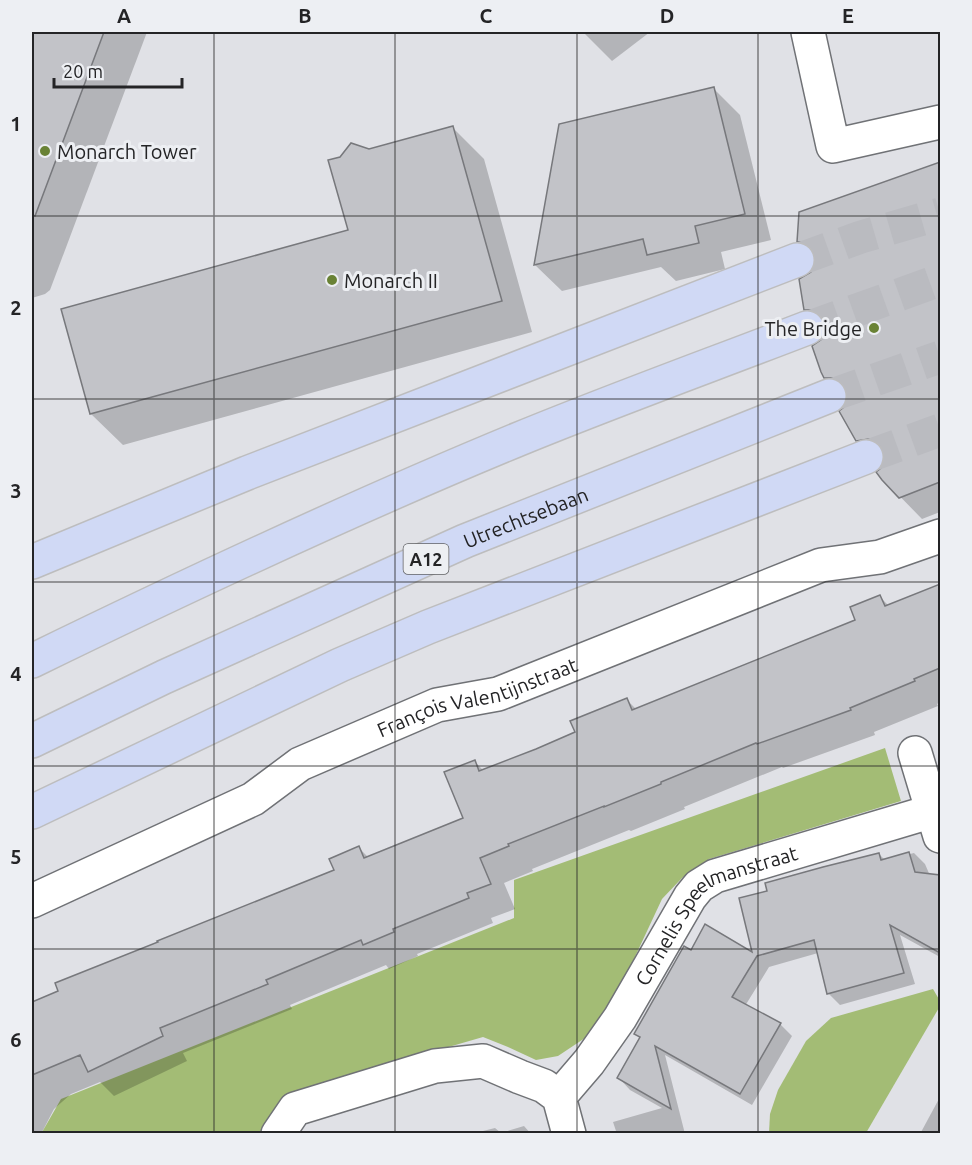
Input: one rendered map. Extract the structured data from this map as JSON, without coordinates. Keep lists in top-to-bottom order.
{
  "streets": {
    "main road": ["Utrechtsebaan", "A12"],
    "street": ["François Valentijnstraat", "Cornelis Speelmanstraat"]
  },
  "places": ["Monarch Tower", "Monarch II", "The Bridge"],
  "scale_bar": "20 m",
  "grid": {
    "columns": [
      "A",
      "B",
      "C",
      "D",
      "E"
    ],
    "rows": [
      "1",
      "2",
      "3",
      "4",
      "5",
      "6"
    ]
  }
}
